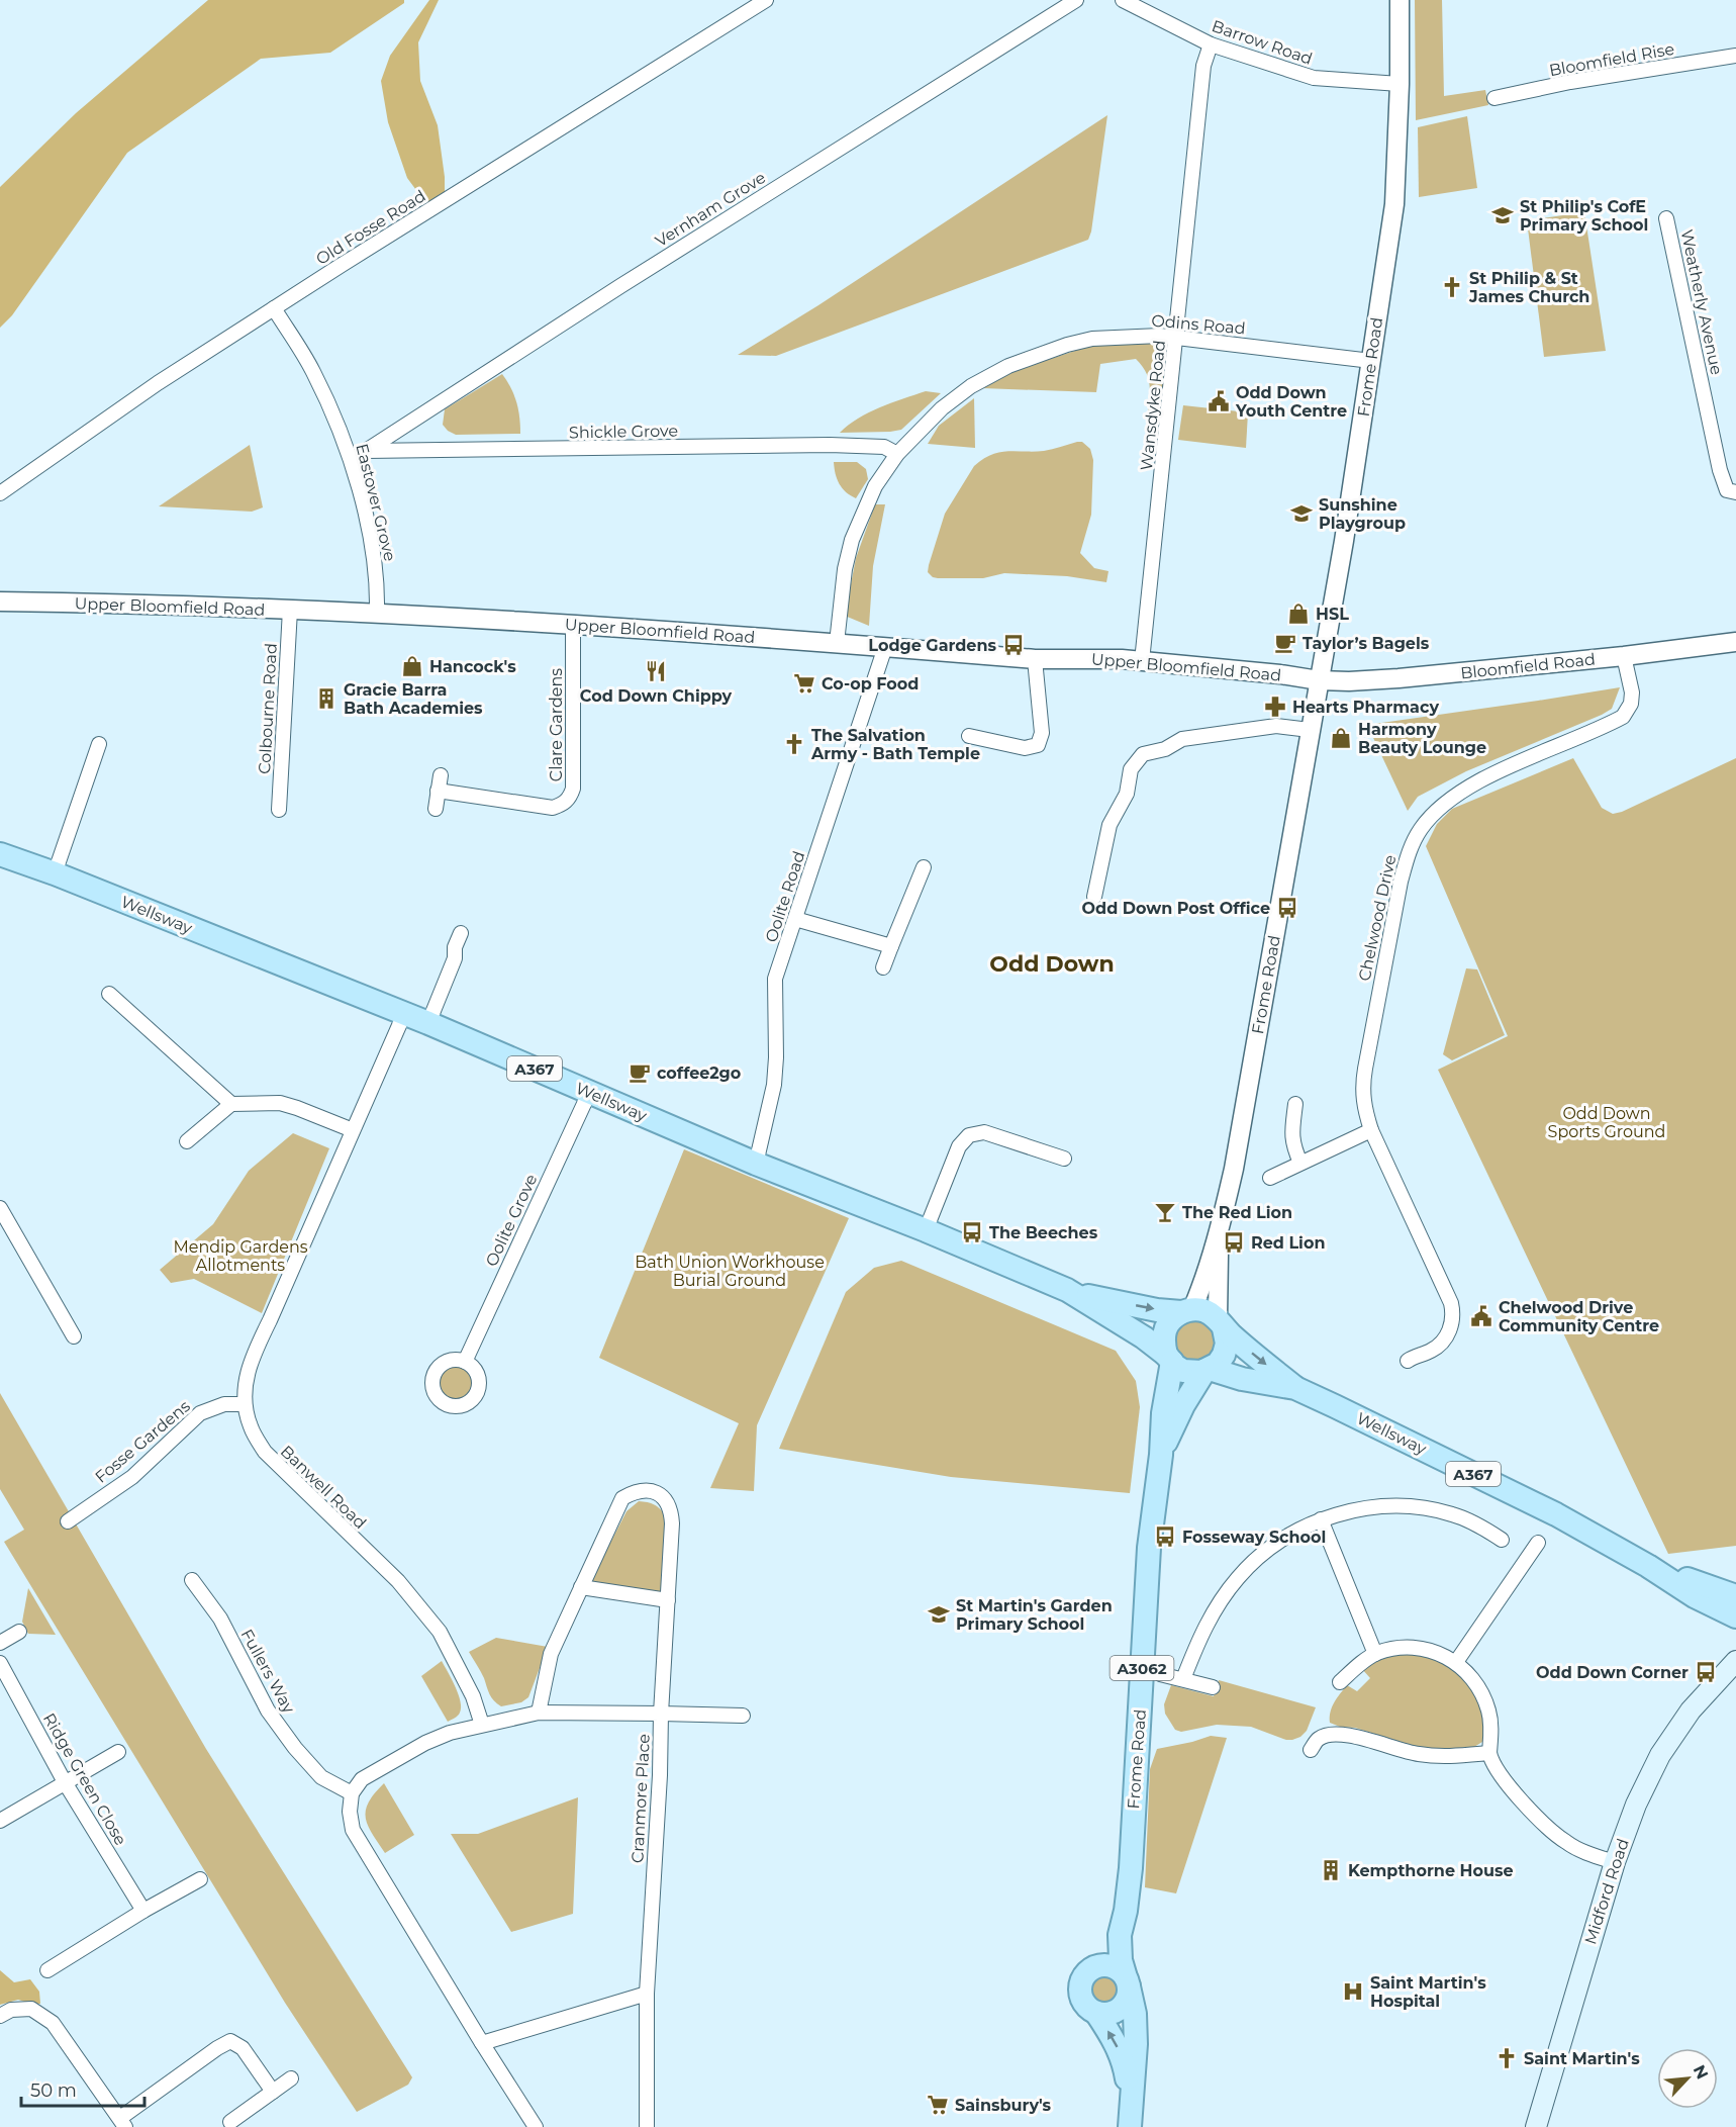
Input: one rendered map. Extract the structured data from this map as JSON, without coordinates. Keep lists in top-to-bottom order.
{
  "streets": {
    "main road": [
      "Frome Road",
      "Wellsway",
      "A367",
      "A3062",
      "Midford Road"
    ],
    "street": [
      "Barrow Road",
      "Bloomfield Rise",
      "Vernham Grove",
      "Old Fosse Road",
      "Weatherly Avenue",
      "Odins Road",
      "Wansdyke Road",
      "Shickle Grove",
      "Eastover Grove",
      "Upper Bloomfield Road",
      "Bloomfield Road",
      "Colbourne Road",
      "Clare Gardens",
      "Oolite Road",
      "Chelwood Drive",
      "Oolite Grove",
      "Fosse Gardens",
      "Banwell Road",
      "Fullers Way",
      "Ridge Green Close",
      "Cranmore Place"
    ]
  },
  "crossings": [
    ["Barrow Road", "Frome Road"],
    ["Barrow Road", "Wansdyke Road"],
    ["Vernham Grove", "Shickle Grove"],
    ["Old Fosse Road", "Eastover Grove"],
    ["Odins Road", "Frome Road"],
    ["Odins Road", "Wansdyke Road"],
    ["Odins Road", "Shickle Grove"],
    ["Odins Road", "Upper Bloomfield Road"],
    ["Frome Road", "Upper Bloomfield Road"],
    ["Frome Road", "Bloomfield Road"],
    ["Frome Road", "Wellsway"],
    ["Wansdyke Road", "Upper Bloomfield Road"],
    ["Eastover Grove", "Upper Bloomfield Road"],
    ["Upper Bloomfield Road", "Bloomfield Road"],
    ["Upper Bloomfield Road", "Colbourne Road"],
    ["Upper Bloomfield Road", "Clare Gardens"],
    ["Upper Bloomfield Road", "Oolite Road"],
    ["Bloomfield Road", "Chelwood Drive"],
    ["Oolite Road", "Wellsway"],
    ["Wellsway", "Oolite Grove"],
    ["Wellsway", "Banwell Road"],
    ["Fosse Gardens", "Banwell Road"],
    ["Banwell Road", "Cranmore Place"],
    ["Fullers Way", "Cranmore Place"]
  ],
  "districts": ["Odd Down"],
  "parks": ["Odd Down Sports Ground", "Mendip Gardens Allotments", "Bath Union Workhouse Burial Ground"],
  "places": {
    "school or university": ["St Philip's CofE Primary School", "Sunshine Playgroup", "St Martin's Garden Primary School"],
    "church": ["St Philip & St James Church", "The Salvation Army - Bath Temple", "Saint Martin's"],
    "public building": ["Odd Down Youth Centre", "Chelwood Drive Community Centre"],
    "shop": ["HSL", "Hancock's", "Harmony Beauty Lounge"],
    "cafe": ["Taylor’s Bagels", "coffee2go"],
    "bus stop": [
      "Lodge Gardens",
      "Odd Down Post Office",
      "The Beeches",
      "Red Lion",
      "Fosseway School",
      "Odd Down Corner"
    ],
    "restaurant": ["Cod Down Chippy"],
    "supermarket": ["Co-op Food", "Sainsbury's"],
    "building": ["Gracie Barra Bath Academies", "Kempthorne House"],
    "pharmacy": ["Hearts Pharmacy"],
    "bar": ["The Red Lion"],
    "hospital": ["Saint Martin's Hospital"]
  },
  "scale_bar": "50 m",
  "north": "top right"
}
